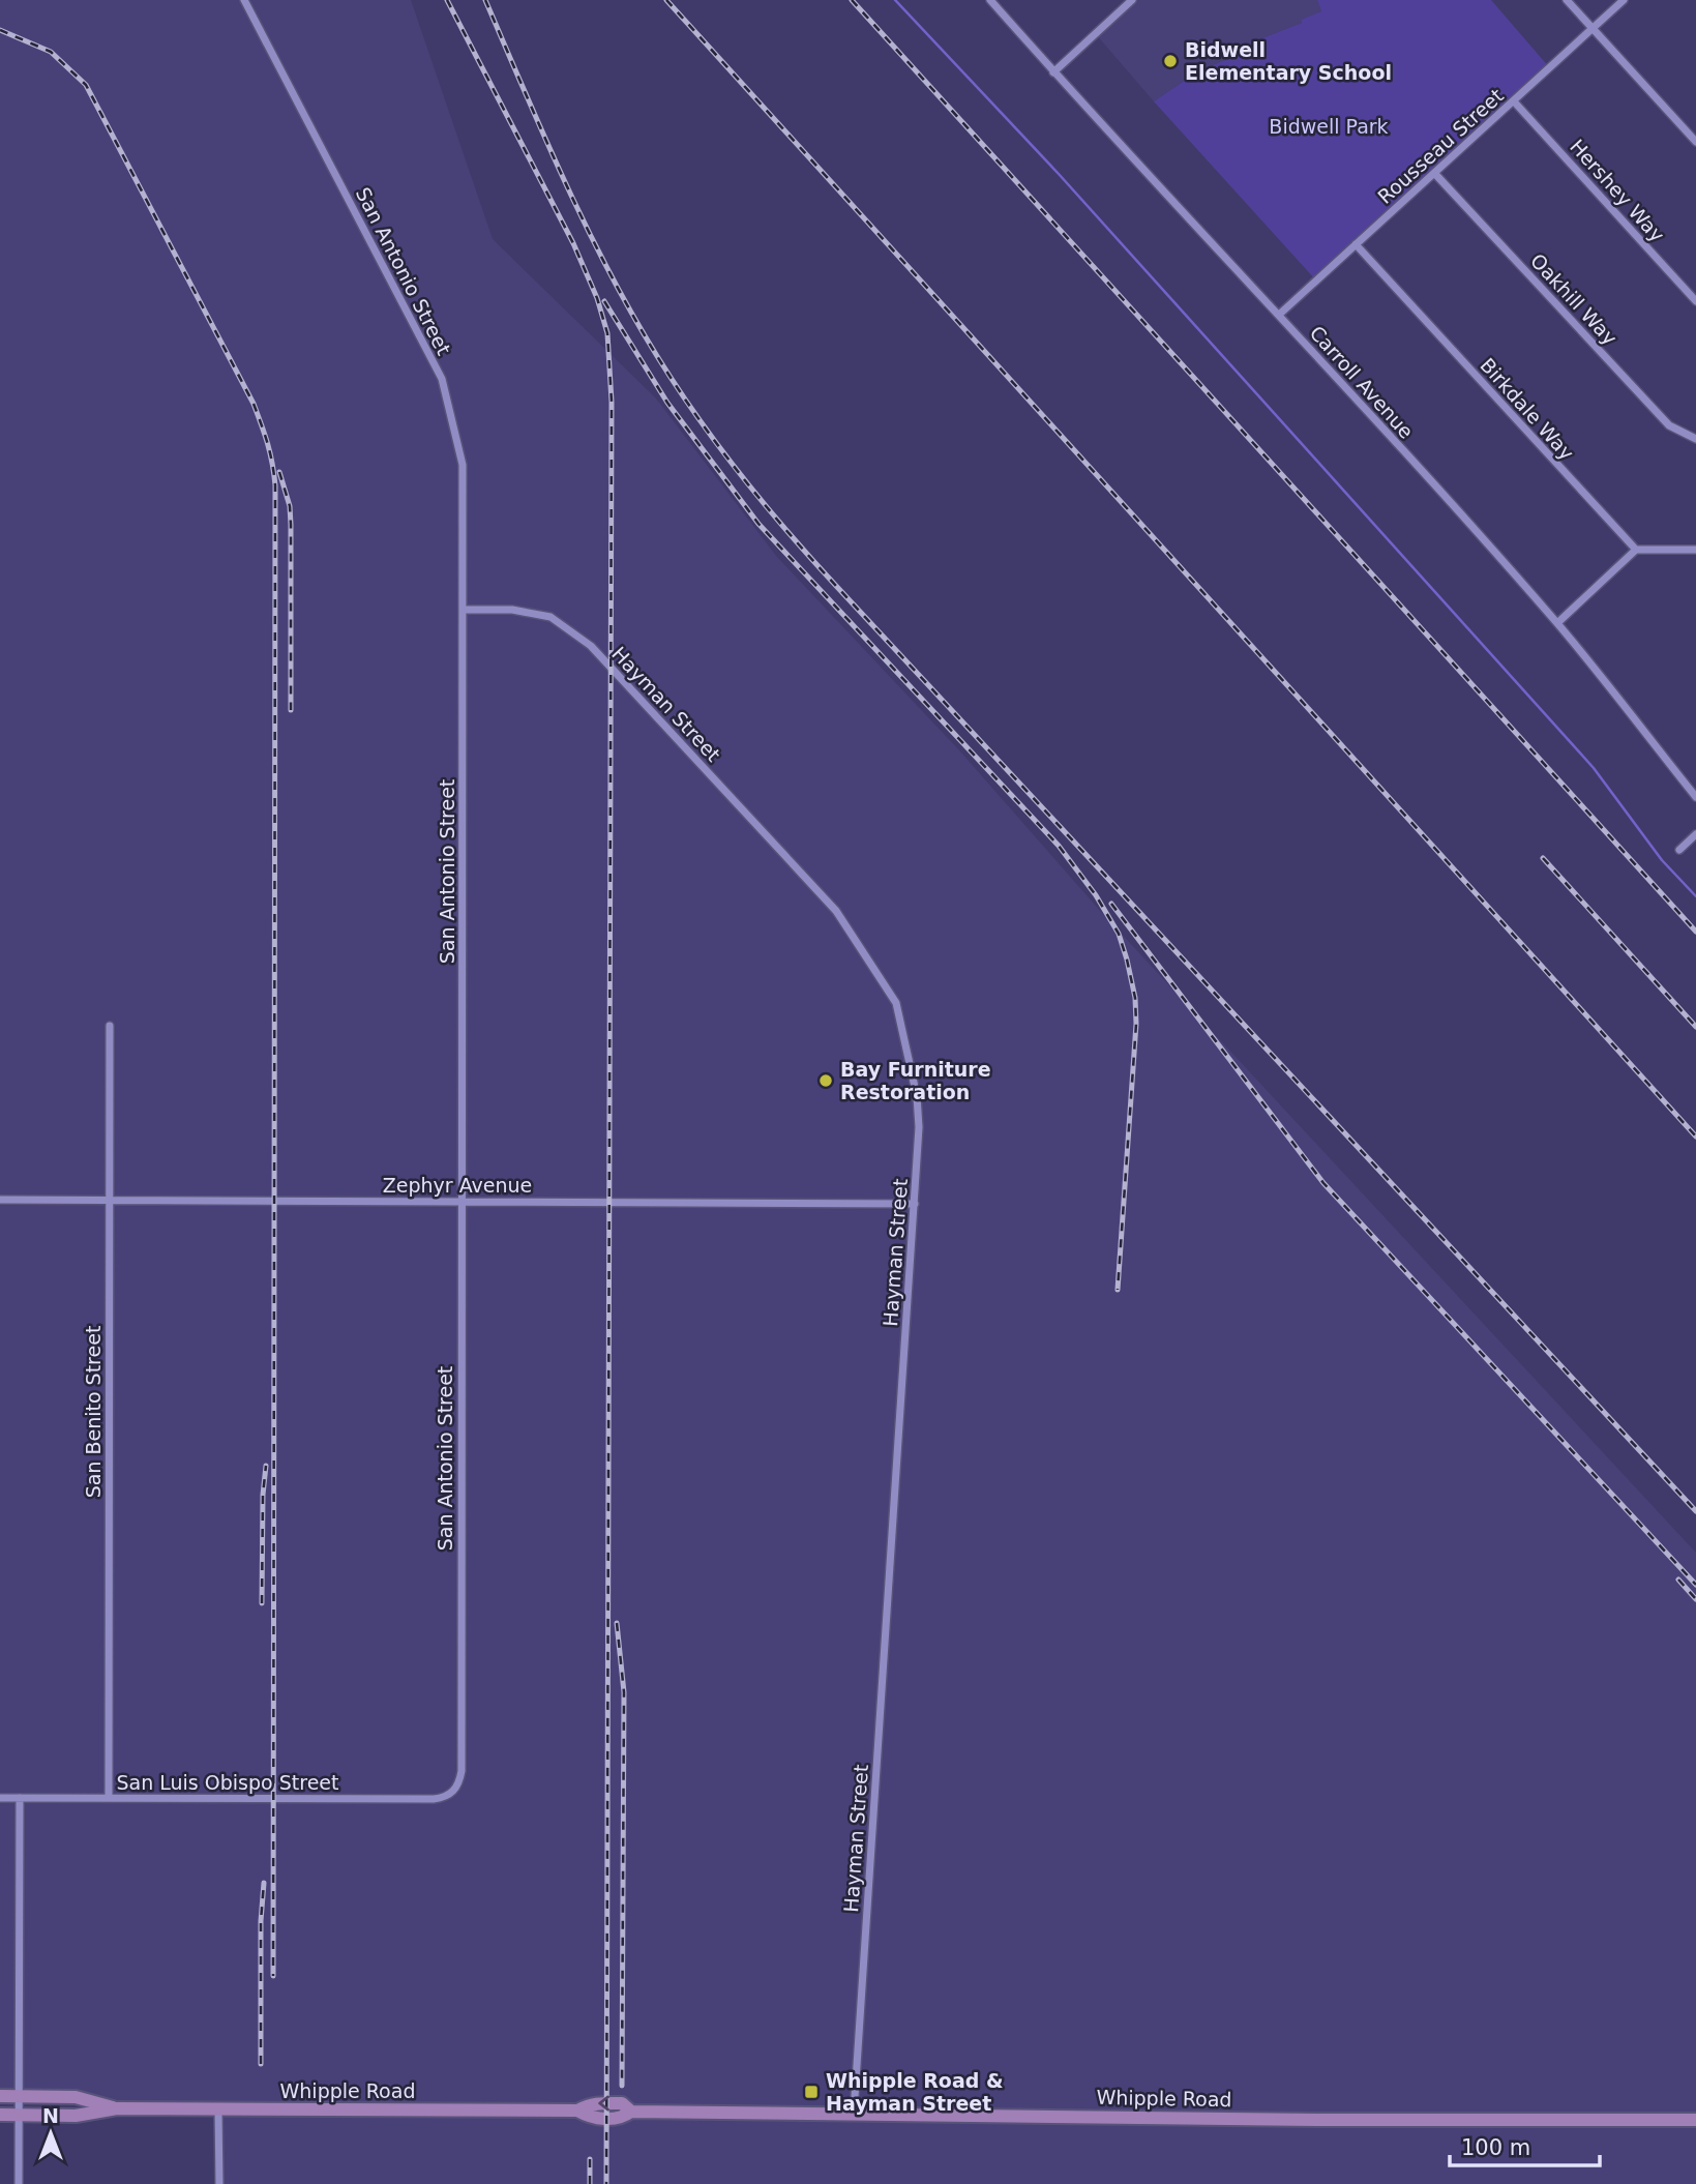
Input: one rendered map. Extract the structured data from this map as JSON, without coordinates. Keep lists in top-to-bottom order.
{
  "streets": {
    "main road": ["Whipple Road"],
    "street": [
      "Rousseau Street",
      "Hershey Way",
      "San Antonio Street",
      "Oakhill Way",
      "Carroll Avenue",
      "Birkdale Way",
      "Hayman Street",
      "Zephyr Avenue",
      "San Benito Street",
      "San Luis Obispo Street"
    ]
  },
  "crossings": [
    ["Rousseau Street", "Hershey Way"],
    ["Rousseau Street", "Oakhill Way"],
    ["Rousseau Street", "Carroll Avenue"],
    ["Rousseau Street", "Birkdale Way"],
    ["San Antonio Street", "Hayman Street"],
    ["San Antonio Street", "Zephyr Avenue"],
    ["San Antonio Street", "San Luis Obispo Street"],
    ["Hayman Street", "Zephyr Avenue"],
    ["Hayman Street", "Whipple Road"],
    ["Zephyr Avenue", "San Benito Street"],
    ["San Benito Street", "San Luis Obispo Street"]
  ],
  "parks": ["Bidwell Park"],
  "places": {
    "other": ["Bidwell Elementary School", "Bay Furniture Restoration"],
    "transit": ["Whipple Road & Hayman Street"]
  },
  "scale_bar": "100 m",
  "north": "top"
}
